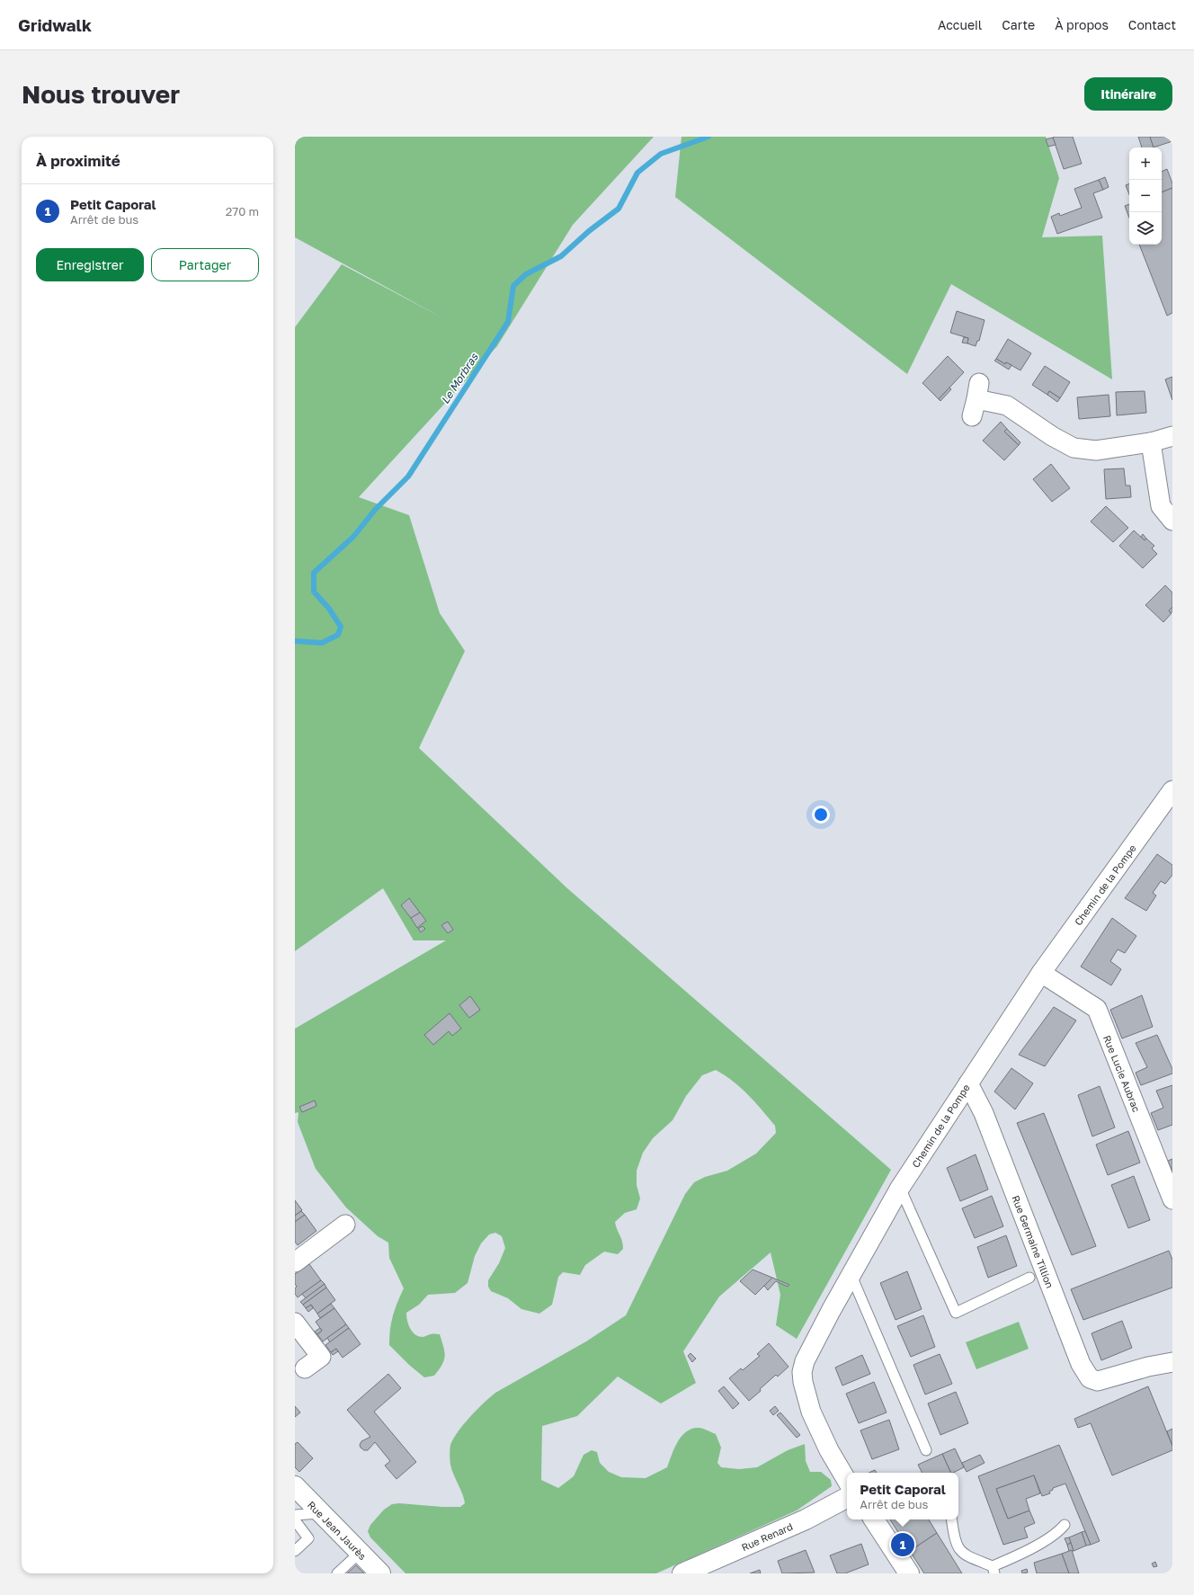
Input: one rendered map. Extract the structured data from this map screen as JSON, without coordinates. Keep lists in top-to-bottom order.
{
  "streets": {
    "street": [
      "Chemin de la Pompe",
      "Rue Lucie Aubrac",
      "Rue Germaine Tillion",
      "Rue Jean Jaurès",
      "Rue Renard"
    ]
  },
  "crossings": [
    ["Chemin de la Pompe", "Rue Lucie Aubrac"],
    ["Chemin de la Pompe", "Rue Germaine Tillion"]
  ],
  "water": ["Le Morbras"],
  "page": {
    "header": "Gridwalk",
    "nav": [
      "Accueil",
      "Carte",
      "À propos",
      "Contact"
    ],
    "buttons": [
      "Itinéraire",
      ["Enregistrer", "Partager"]
    ],
    "title": "Nous trouver",
    "heading": "À proximité",
    "map_buttons": ["+", "−"],
    "list": [
      {
        "mark": "1",
        "name": "Petit Caporal",
        "note": "Arrêt de bus",
        "value": "270 m"
      }
    ],
    "popup": ["Petit Caporal", "Arrêt de bus"],
    "pins": "1"
  }
}
